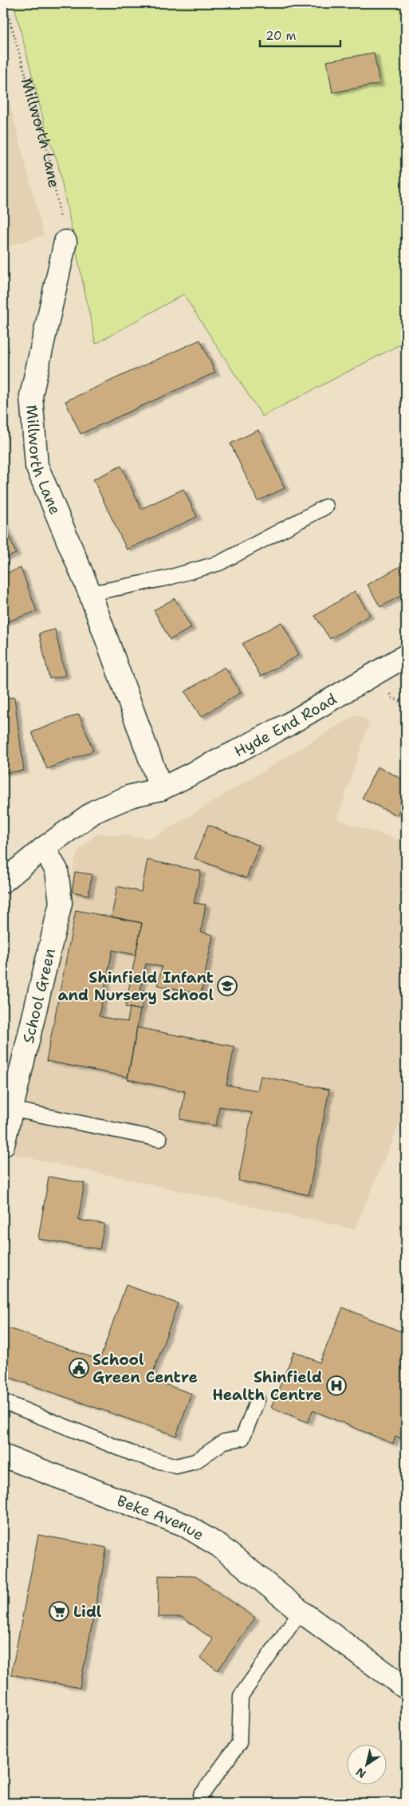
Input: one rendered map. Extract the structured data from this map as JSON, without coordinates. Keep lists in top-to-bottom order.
{
  "streets": {
    "street": [
      "Millworth Lane",
      "Hyde End Road",
      "School Green",
      "Beke Avenue"
    ]
  },
  "crossings": [
    ["Millworth Lane", "Hyde End Road"]
  ],
  "places": {
    "school or university": ["Shinfield Infant and Nursery School"],
    "public building": ["School Green Centre"],
    "hospital": ["Shinfield Health Centre"],
    "supermarket": ["Lidl"]
  },
  "scale_bar": "20 m",
  "north": "bottom left"
}
